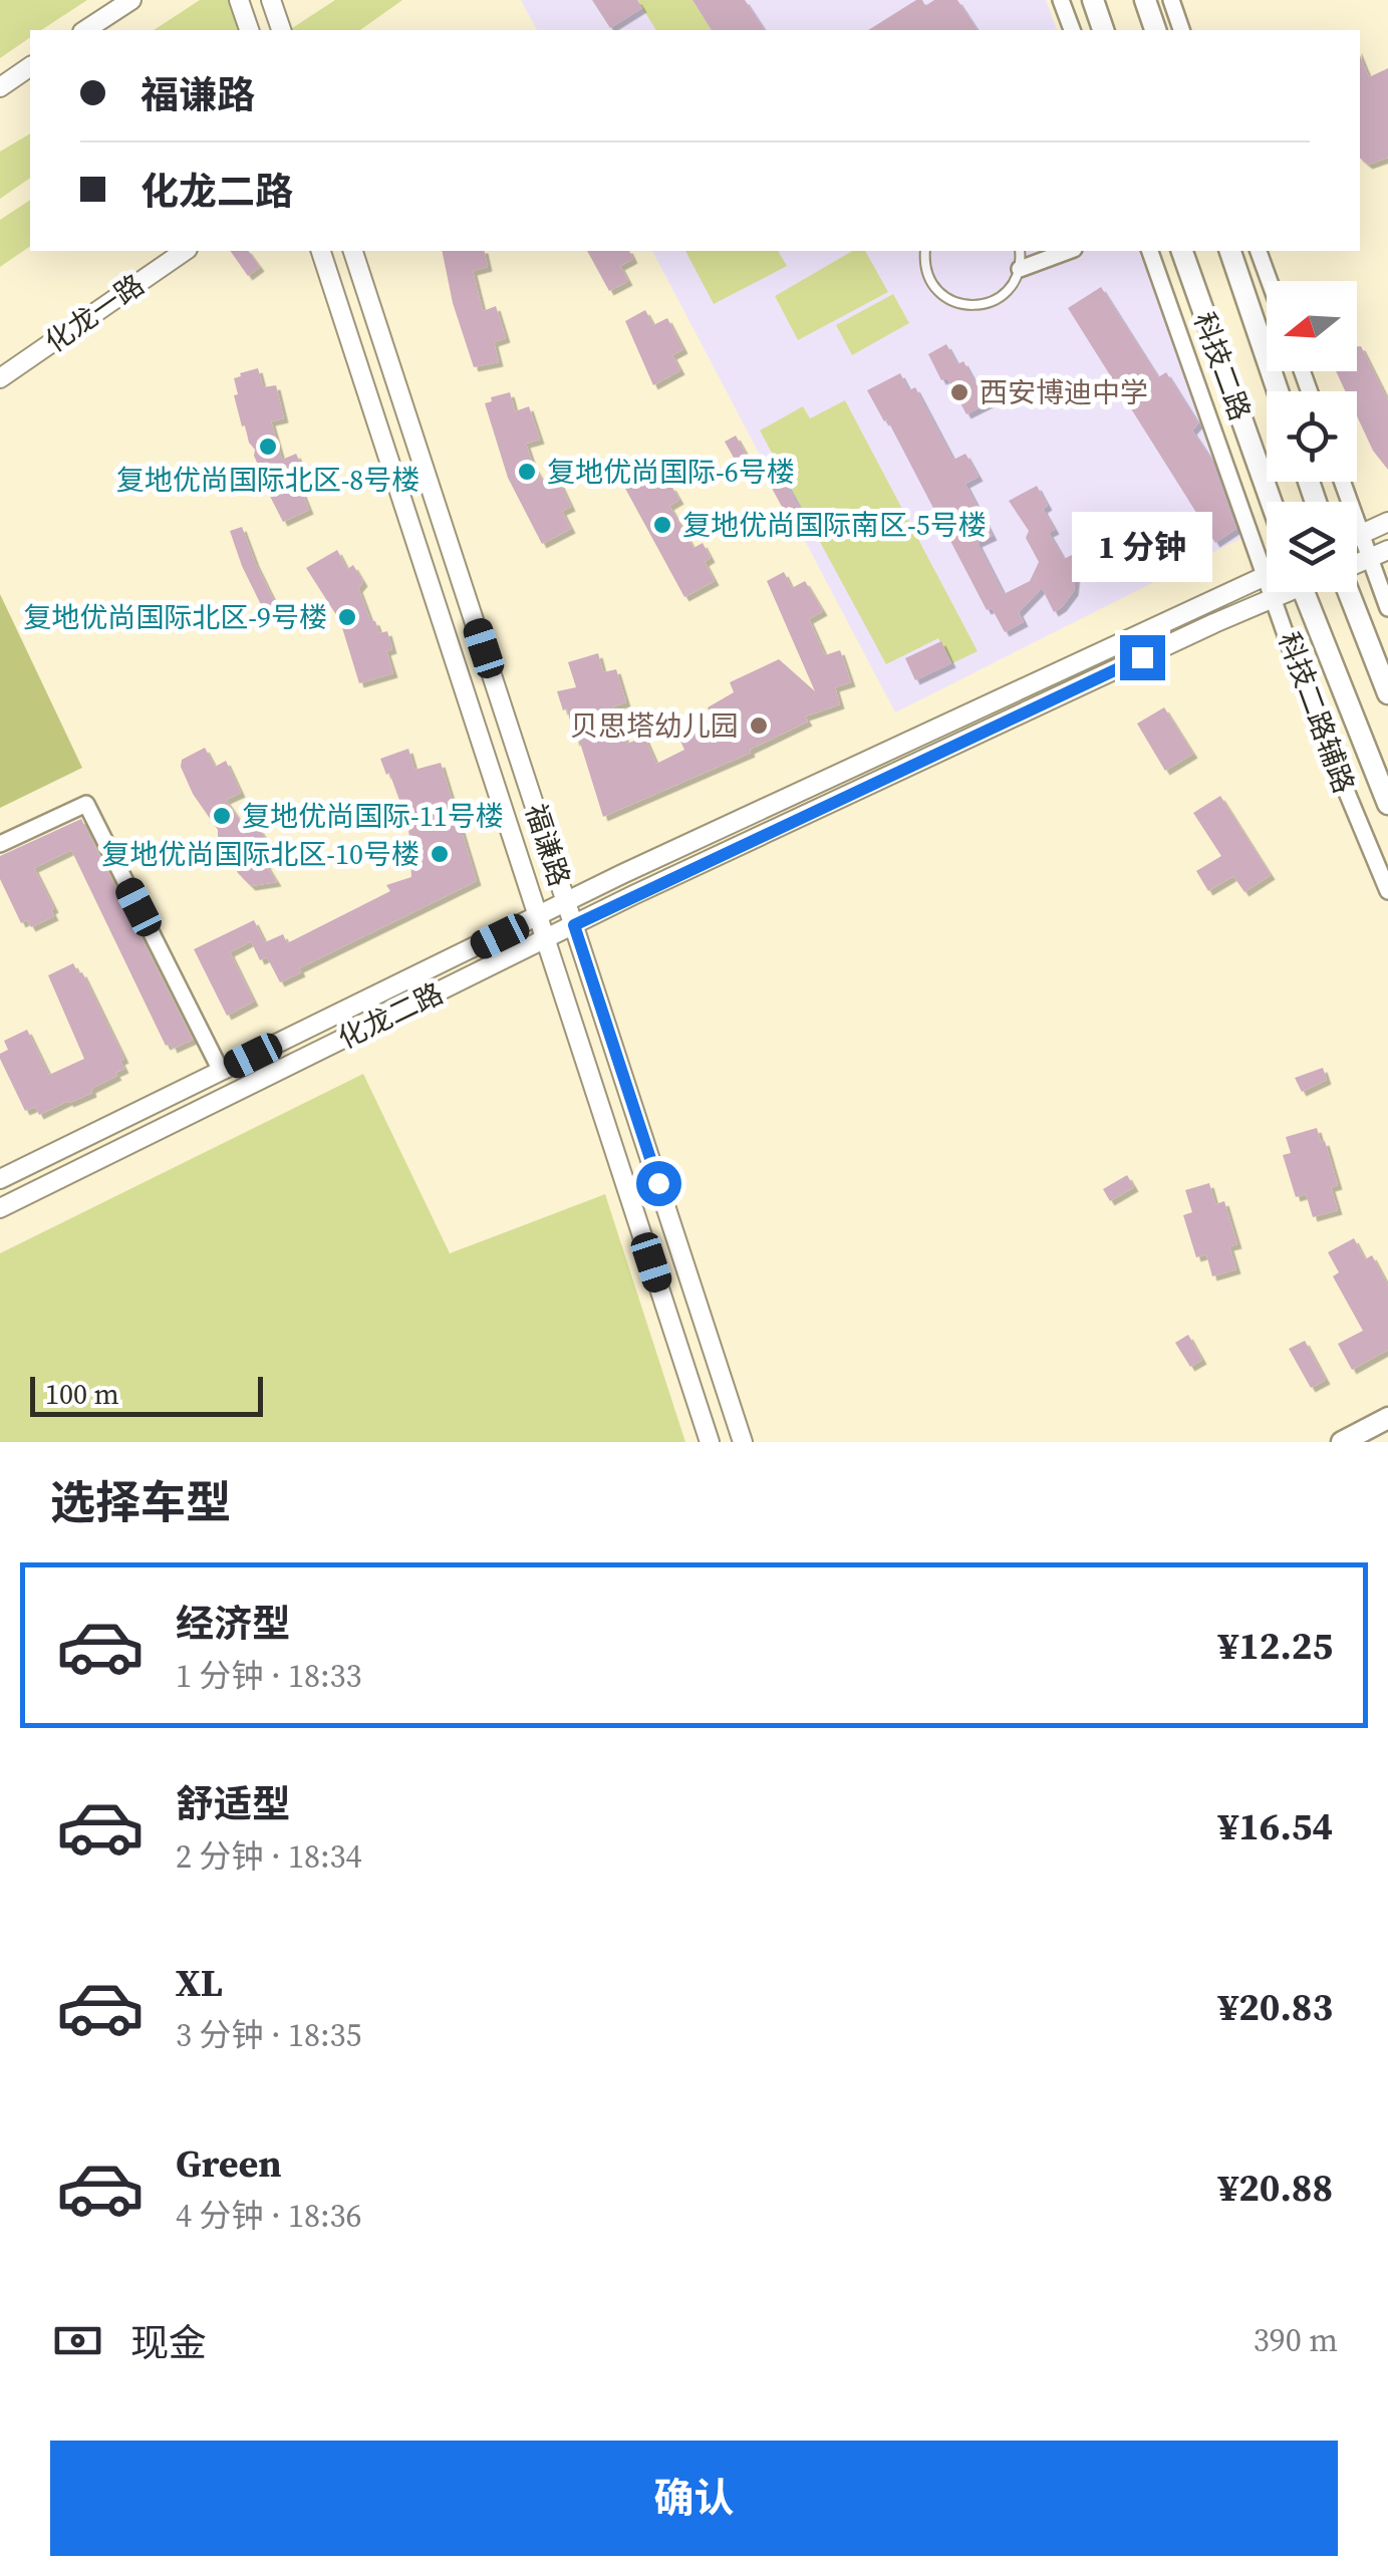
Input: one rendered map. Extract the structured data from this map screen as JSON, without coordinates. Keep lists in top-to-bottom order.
{
  "streets": {
    "main road": ["科技二路"],
    "street": [
      "化龙一路",
      "科技二路辅路",
      "福谦路",
      "化龙二路"
    ]
  },
  "crossings": [
    ["科技二路辅路", "化龙二路"],
    ["福谦路", "化龙二路"]
  ],
  "places": [
    "西安博迪中学",
    "复地优尚国际北区-8号楼",
    "复地优尚国际-6号楼",
    "复地优尚国际南区-5号楼",
    "复地优尚国际北区-9号楼",
    "贝思塔幼儿园",
    "复地优尚国际-11号楼",
    "复地优尚国际北区-10号楼"
  ],
  "scale_bar": "100 m",
  "north": "left",
  "page": {
    "banner": ["福谦路", "化龙二路"],
    "bubble": "1 分钟",
    "scale": "100 m",
    "heading": "选择车型",
    "list": [
      {
        "name": "经济型",
        "note": "1 分钟 · 18:33",
        "value": "¥12.25"
      },
      {
        "name": "舒适型",
        "note": "2 分钟 · 18:34",
        "value": "¥16.54"
      },
      {
        "name": "XL",
        "note": "3 分钟 · 18:35",
        "value": "¥20.83"
      },
      {
        "name": "Green",
        "note": "4 分钟 · 18:36",
        "value": "¥20.88"
      }
    ],
    "pay": ["现金", "390 m"],
    "buttons": "确认"
  }
}
